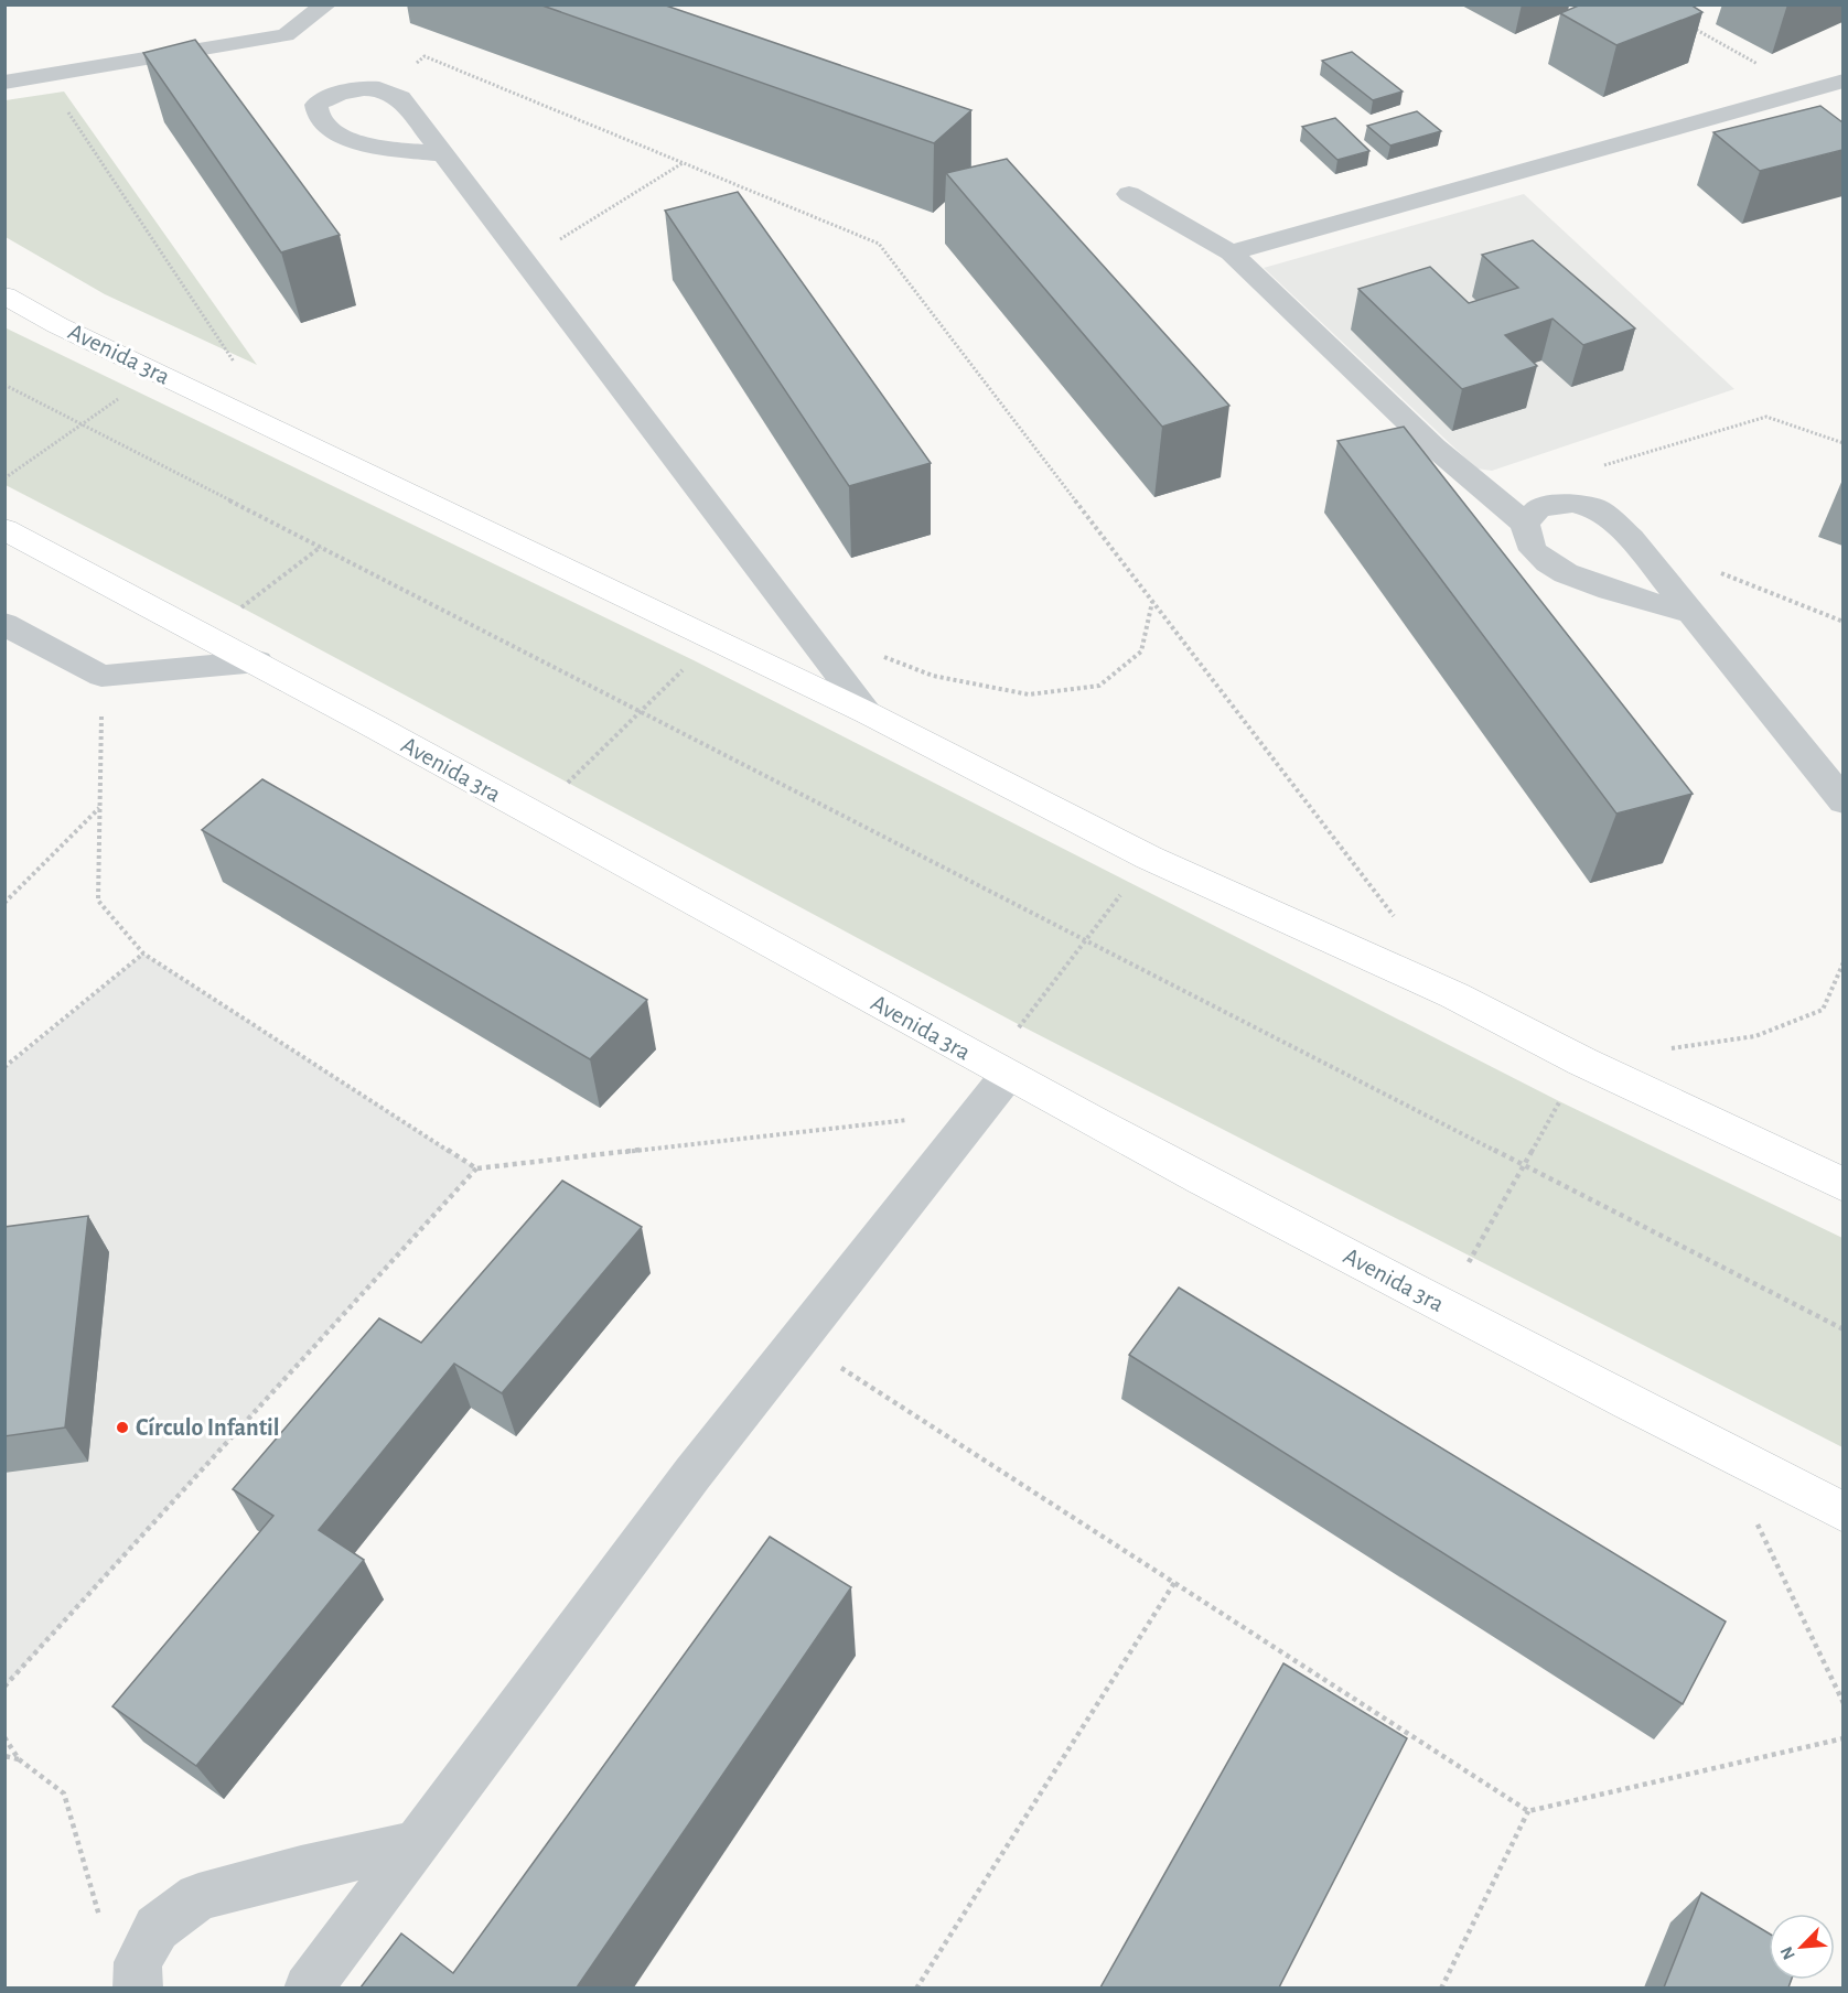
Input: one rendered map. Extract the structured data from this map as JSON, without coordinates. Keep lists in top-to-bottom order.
{
  "streets": {
    "main road": ["Avenida 3ra"]
  },
  "places": ["Círculo Infantil"],
  "north": "bottom left"
}
